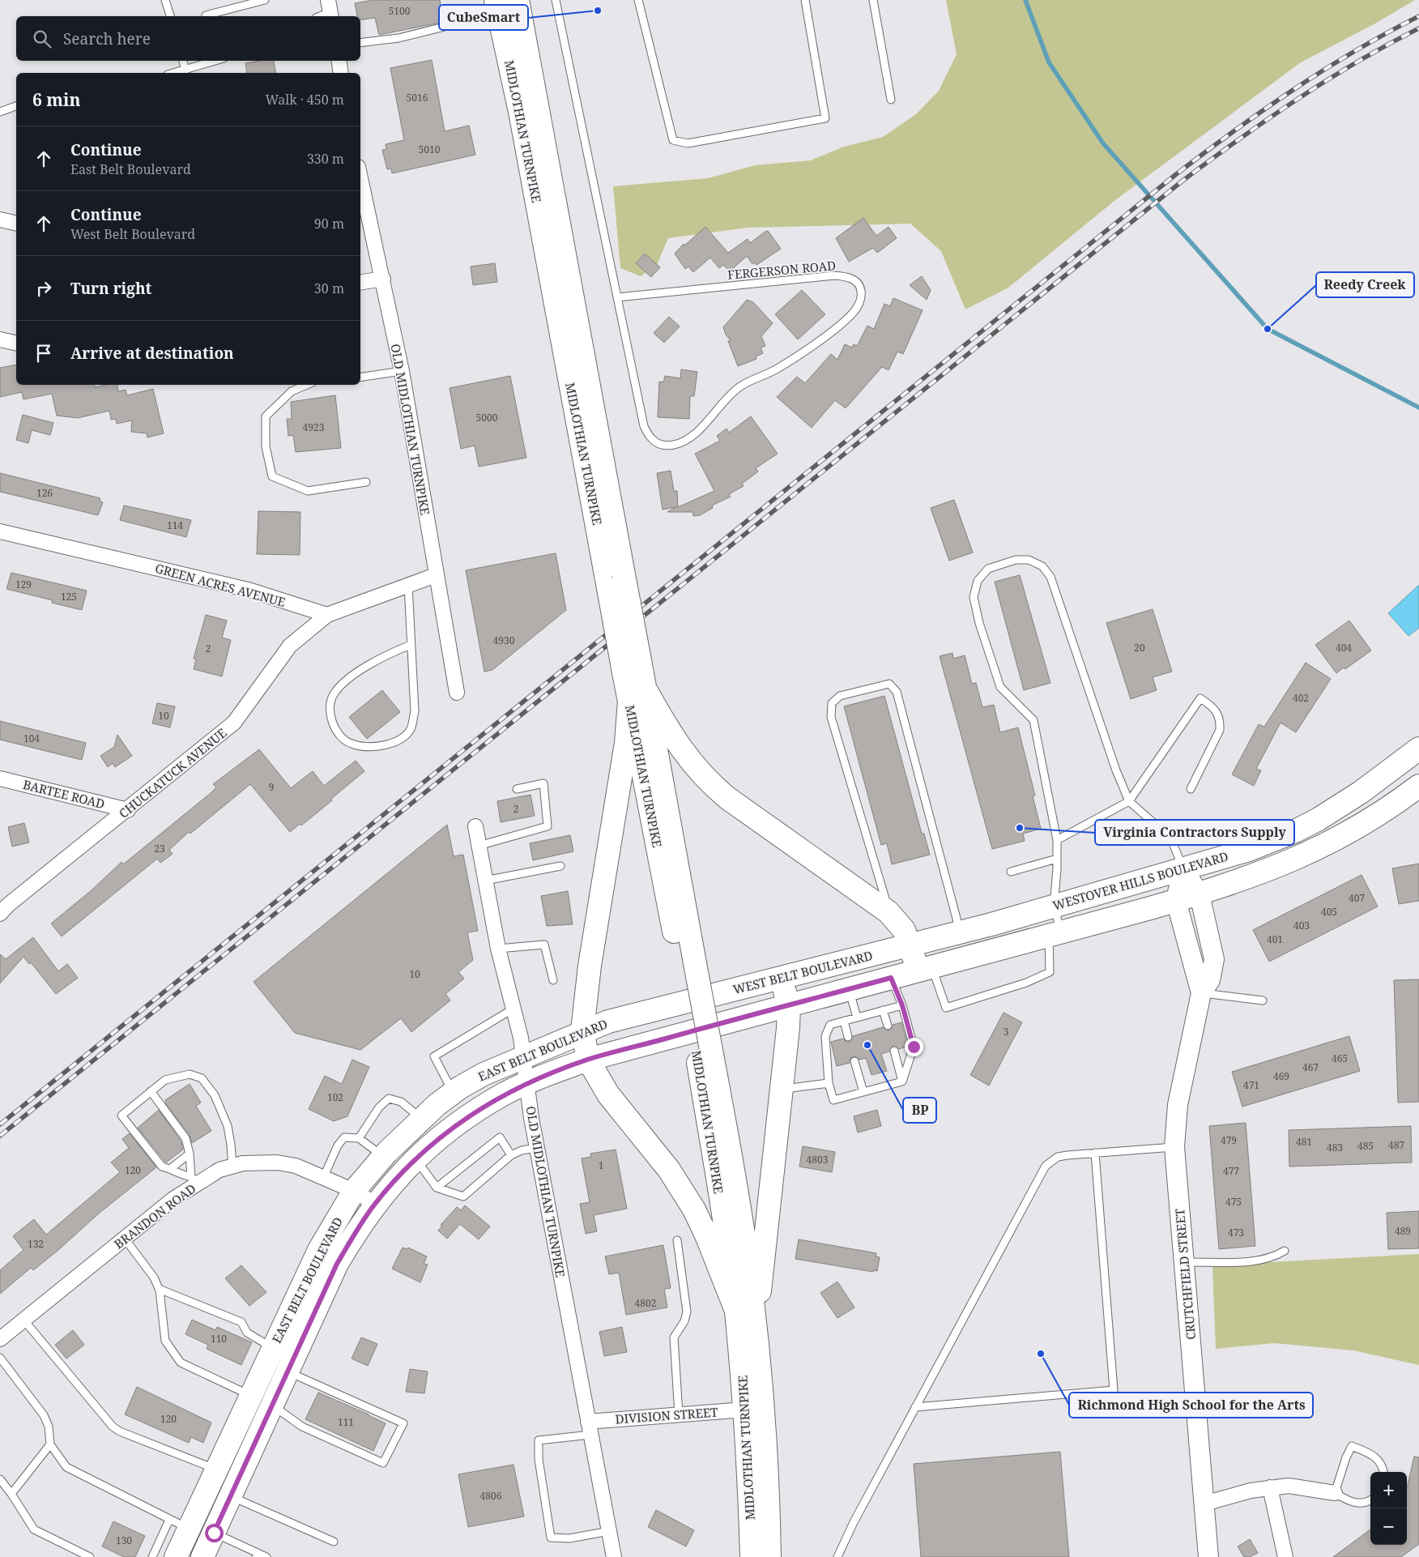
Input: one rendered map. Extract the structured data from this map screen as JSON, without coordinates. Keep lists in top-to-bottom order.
{
  "streets": {
    "main road": [
      "MIDLOTHIAN TURNPIKE",
      "WESTOVER HILLS BOULEVARD",
      "WEST BELT BOULEVARD",
      "EAST BELT BOULEVARD"
    ],
    "street": [
      "OLD MIDLOTHIAN TURNPIKE",
      "GREEN ACRES AVENUE",
      "CHUCKATUCK AVENUE",
      "BARTEE ROAD",
      "BRANDON ROAD",
      "CRUTCHFIELD STREET",
      "DIVISION STREET"
    ],
    "lane": ["FERGERSON ROAD"]
  },
  "crossings": [
    ["MIDLOTHIAN TURNPIKE", "DIVISION STREET"],
    ["OLD MIDLOTHIAN TURNPIKE", "EAST BELT BOULEVARD"],
    ["OLD MIDLOTHIAN TURNPIKE", "DIVISION STREET"],
    ["GREEN ACRES AVENUE", "CHUCKATUCK AVENUE"],
    ["CHUCKATUCK AVENUE", "BARTEE ROAD"],
    ["WESTOVER HILLS BOULEVARD", "WEST BELT BOULEVARD"],
    ["WESTOVER HILLS BOULEVARD", "CRUTCHFIELD STREET"],
    ["WEST BELT BOULEVARD", "EAST BELT BOULEVARD"],
    ["EAST BELT BOULEVARD", "BRANDON ROAD"]
  ],
  "places": [
    "CubeSmart",
    "Reedy Creek",
    "Virginia Contractors Supply",
    "BP",
    "Richmond High School for the Arts"
  ],
  "house_numbers": [
    "5100",
    "5016",
    "5010",
    "5000",
    "4923",
    "126",
    "114",
    "129",
    "125",
    "4930",
    "20",
    "404",
    "2",
    "402",
    "10",
    "104",
    "9",
    "2",
    "23",
    "407",
    "405",
    "403",
    "401",
    "10",
    "3",
    "465",
    "467",
    "469",
    "471",
    "102",
    "479",
    "481",
    "487",
    "485",
    "483",
    "4803",
    "1",
    "120",
    "477",
    "475",
    "489",
    "473",
    "132",
    "4802",
    "110",
    "120",
    "111",
    "4806",
    "130"
  ],
  "page": {
    "search": "Search here",
    "heading": ["6 min", "Walk · 450 m"],
    "list": [
      ["Continue", "East Belt Boulevard", "330 m"],
      ["Continue", "West Belt Boulevard", "90 m"],
      ["Turn right", "30 m"],
      "Arrive at destination"
    ],
    "map_buttons": ["+", "−"]
  }
}
